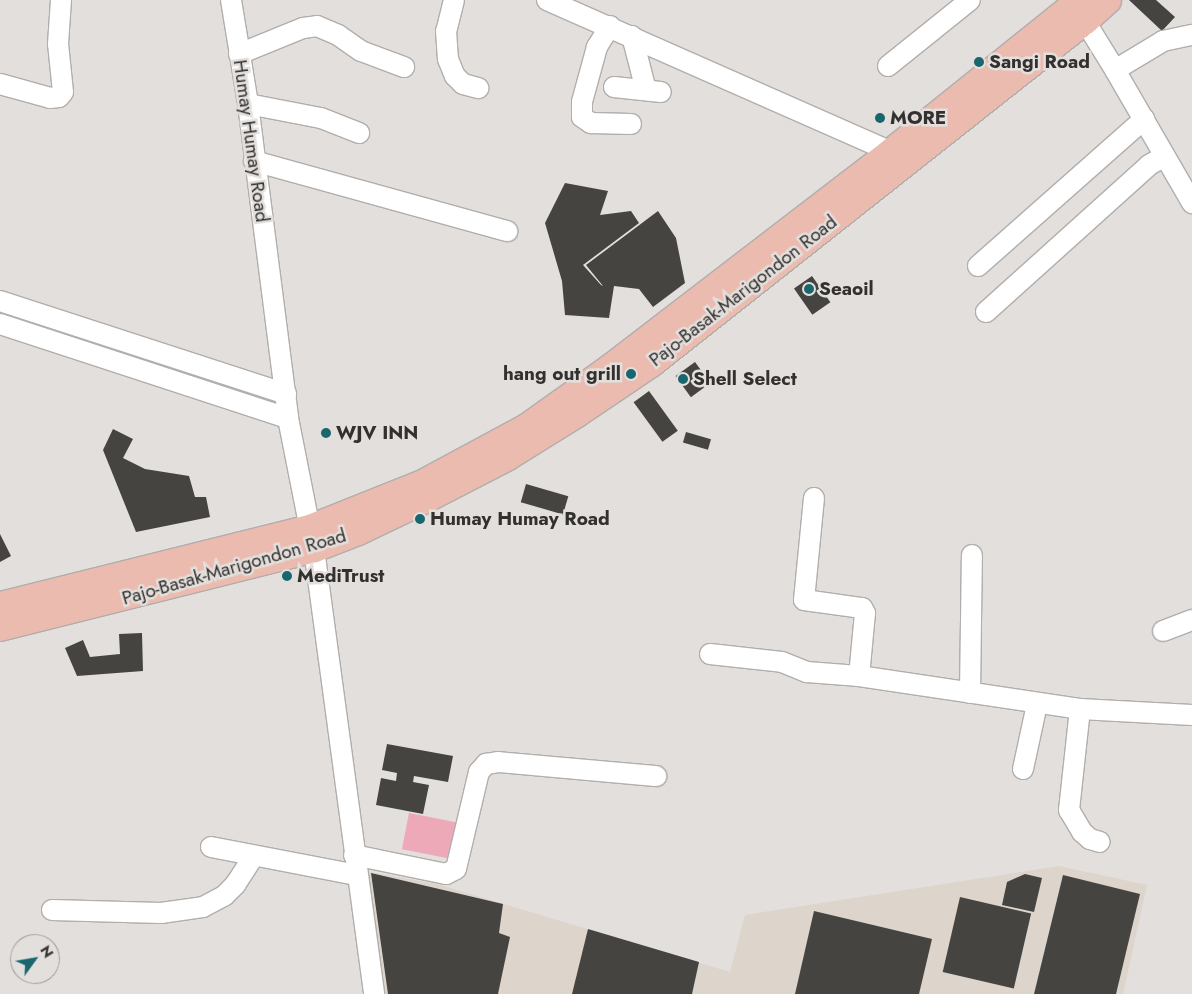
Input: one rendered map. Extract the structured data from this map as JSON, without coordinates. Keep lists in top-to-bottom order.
{
  "streets": {
    "main road": ["Pajo-Basak-Marigondon Road"],
    "street": ["Humay Humay Road"]
  },
  "crossings": [
    ["Humay Humay Road", "Pajo-Basak-Marigondon Road"]
  ],
  "places": [
    "Sangi Road",
    "MORE",
    "Seaoil",
    "hang out grill",
    "Shell Select",
    "WJV INN",
    "Humay Humay Road",
    "MediTrust"
  ],
  "north": "top right"
}
